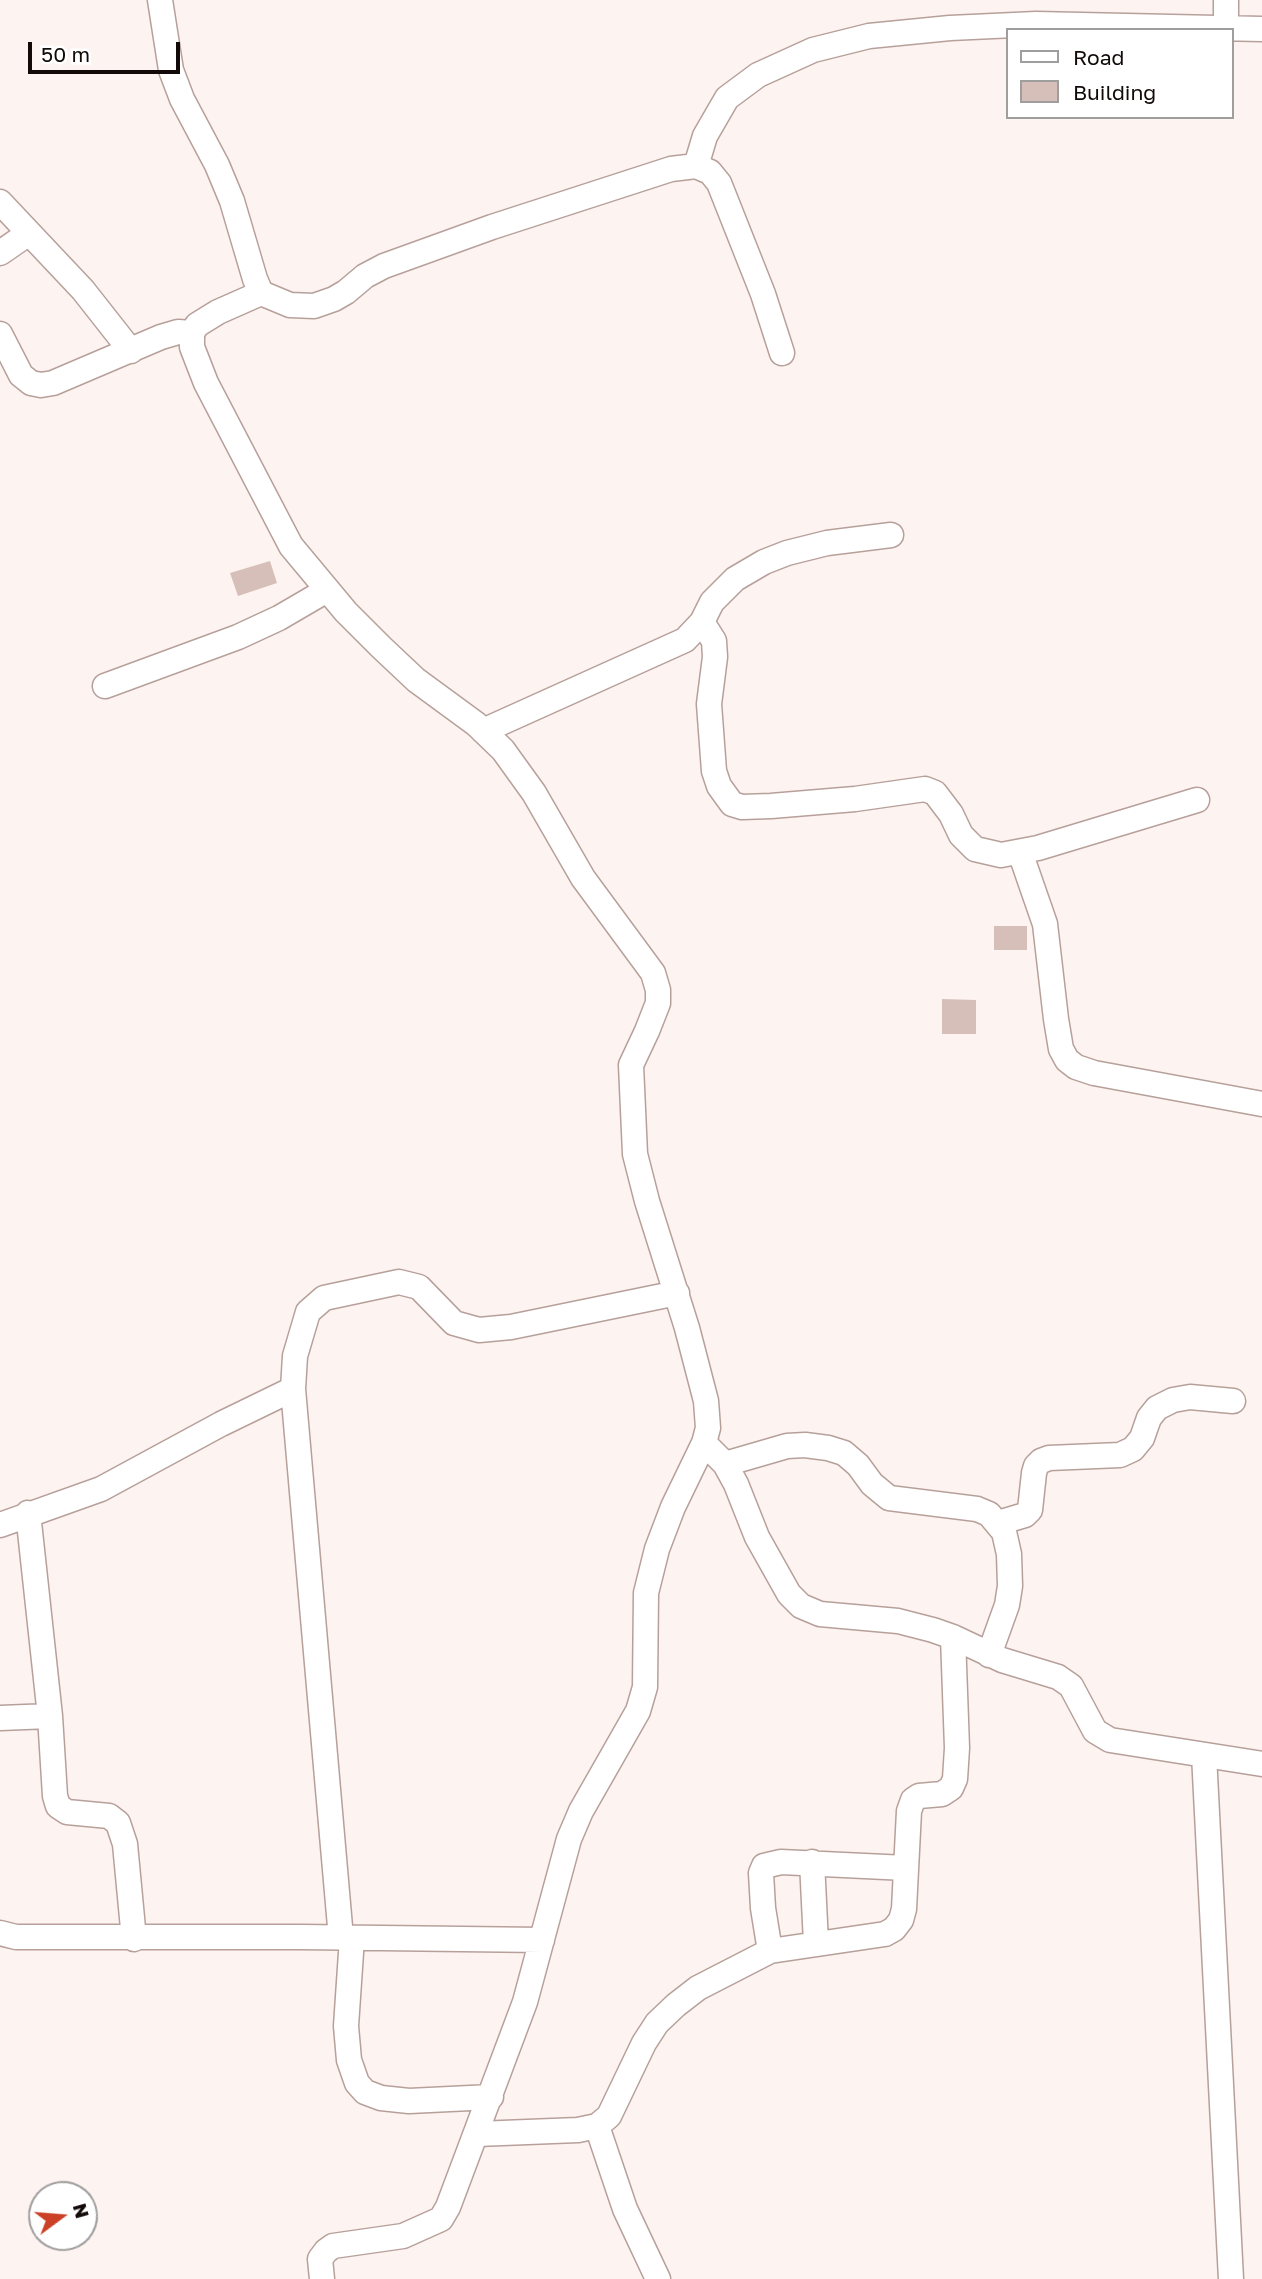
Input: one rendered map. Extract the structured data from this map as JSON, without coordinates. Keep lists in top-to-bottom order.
{
  "legend": ["Road", "Building"],
  "scale_bar": "50 m",
  "north": "right"
}
